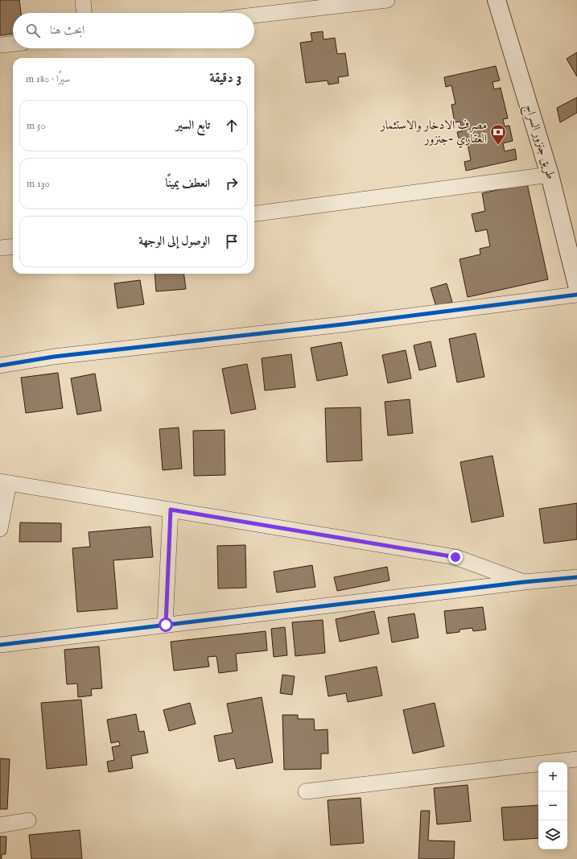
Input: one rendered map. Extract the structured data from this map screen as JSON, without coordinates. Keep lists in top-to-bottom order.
{
  "streets": {
    "street": ["طريق جنزور السراج"]
  },
  "places": {
    "bank": ["مصرف الادخار والاستثمار العقاري -جنزور"]
  },
  "page": {
    "search": "ابحث هنا",
    "heading": ["3 دقيقة", "سيرًا · 180 m"],
    "list": [
      ["تابع السير", "50 m"],
      ["انعطف يمينًا", "130 m"],
      "الوصول إلى الوجهة"
    ],
    "map_buttons": ["+", "−"]
  }
}
